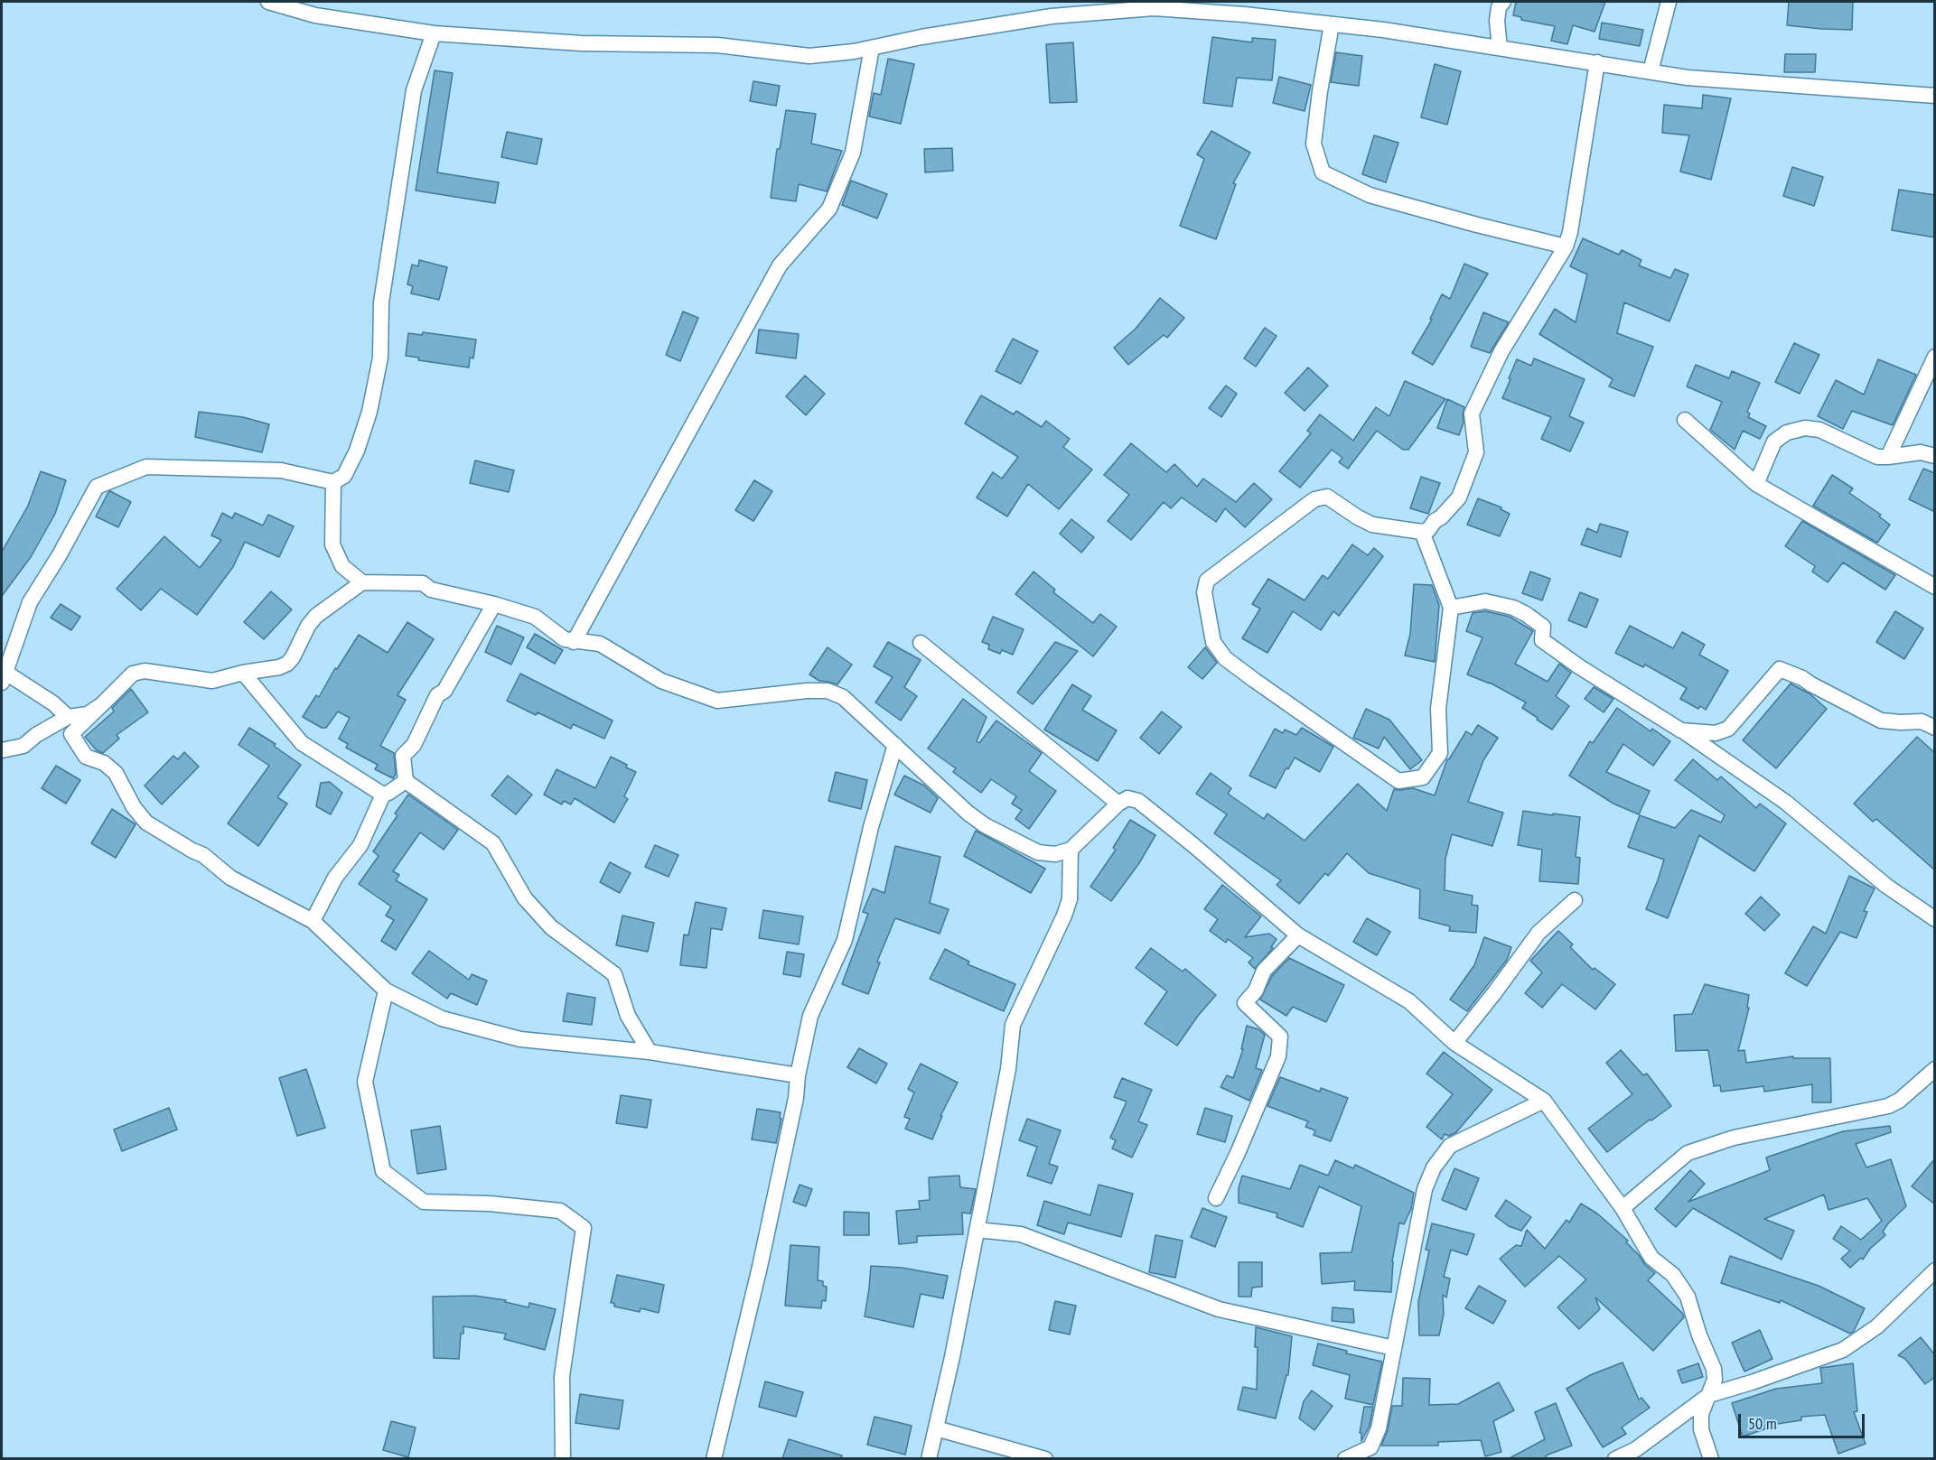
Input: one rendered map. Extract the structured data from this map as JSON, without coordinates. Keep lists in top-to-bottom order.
{
  "scale_bar": "50 m"
}
